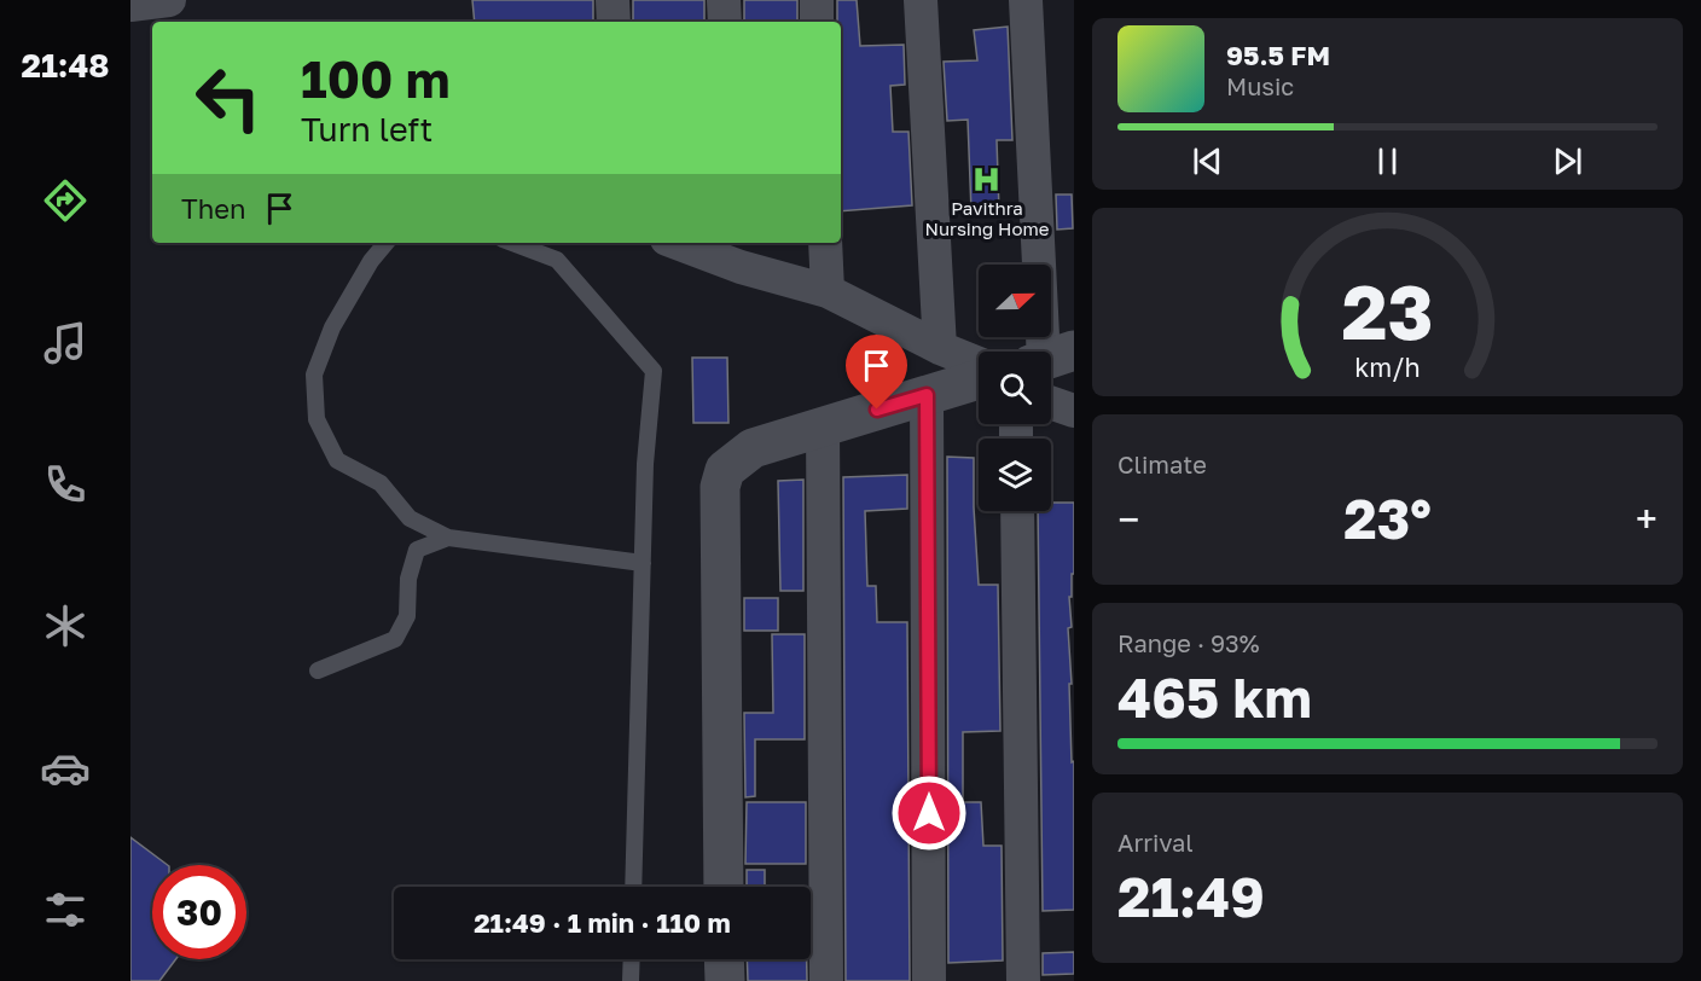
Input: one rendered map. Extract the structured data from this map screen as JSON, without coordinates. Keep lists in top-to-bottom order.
{
  "places": {
    "hospital": ["Pavithra Nursing Home"]
  },
  "north": "right",
  "page": {
    "tabs": "21:48",
    "turn": ["100 m", "Turn left"],
    "song": ["95.5 FM", "Music"],
    "then": "Then",
    "tile": [
      "Climate",
      ["Range · 93%", "465 km"],
      ["Arrival", "21:49"]
    ],
    "heat": ["−", "23°", "+"],
    "limit": "30",
    "trip": "21:49 · 1 min · 110 m",
    "gauge": ["23", "km/h"]
  }
}
